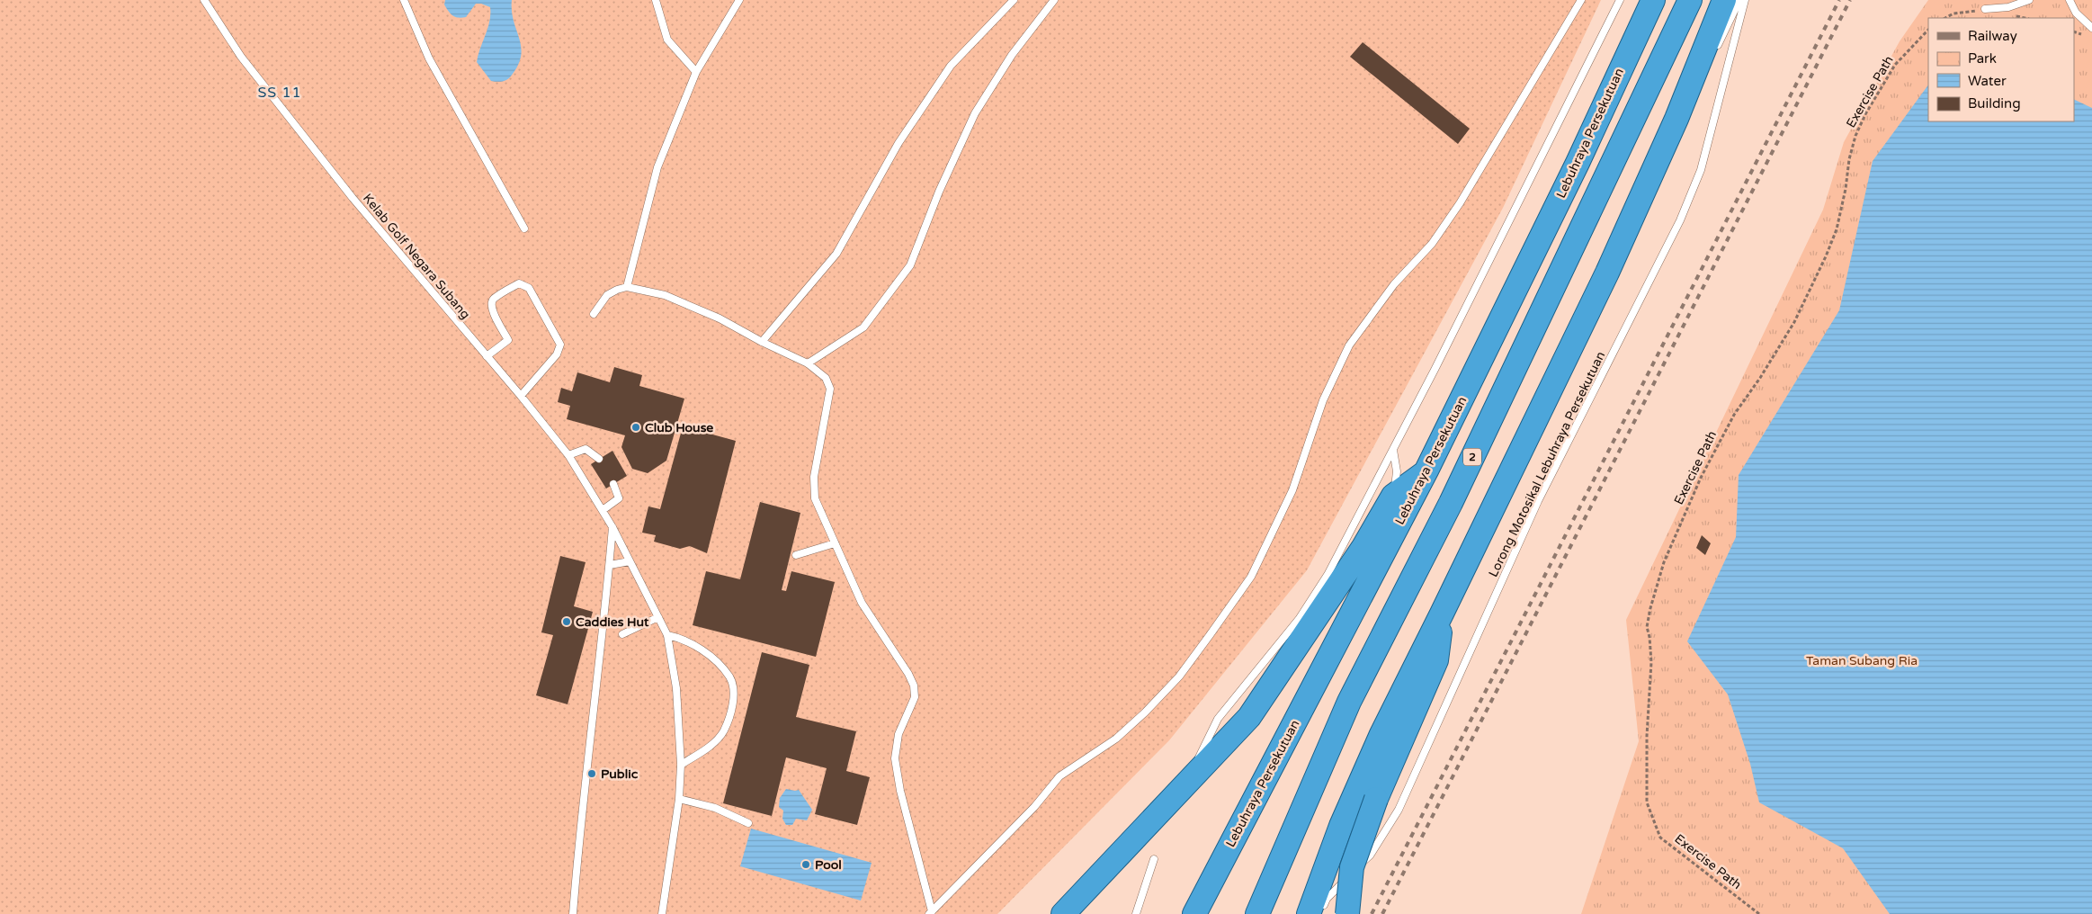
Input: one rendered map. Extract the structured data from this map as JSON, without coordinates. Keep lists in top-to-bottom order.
{
  "streets": {
    "highway": ["Lebuhraya Persekutuan", "2"],
    "lane": ["Kelab Golf Negara Subang", "Lorong Motosikal Lebuhraya Persekutuan"],
    "path": ["Exercise Path"]
  },
  "districts": ["SS 11"],
  "parks": ["Taman Subang Ria"],
  "places": [
    "Club House",
    "Caddies Hut",
    "Public",
    "Pool"
  ],
  "legend": [
    "Railway",
    "Park",
    "Water",
    "Building"
  ]
}
